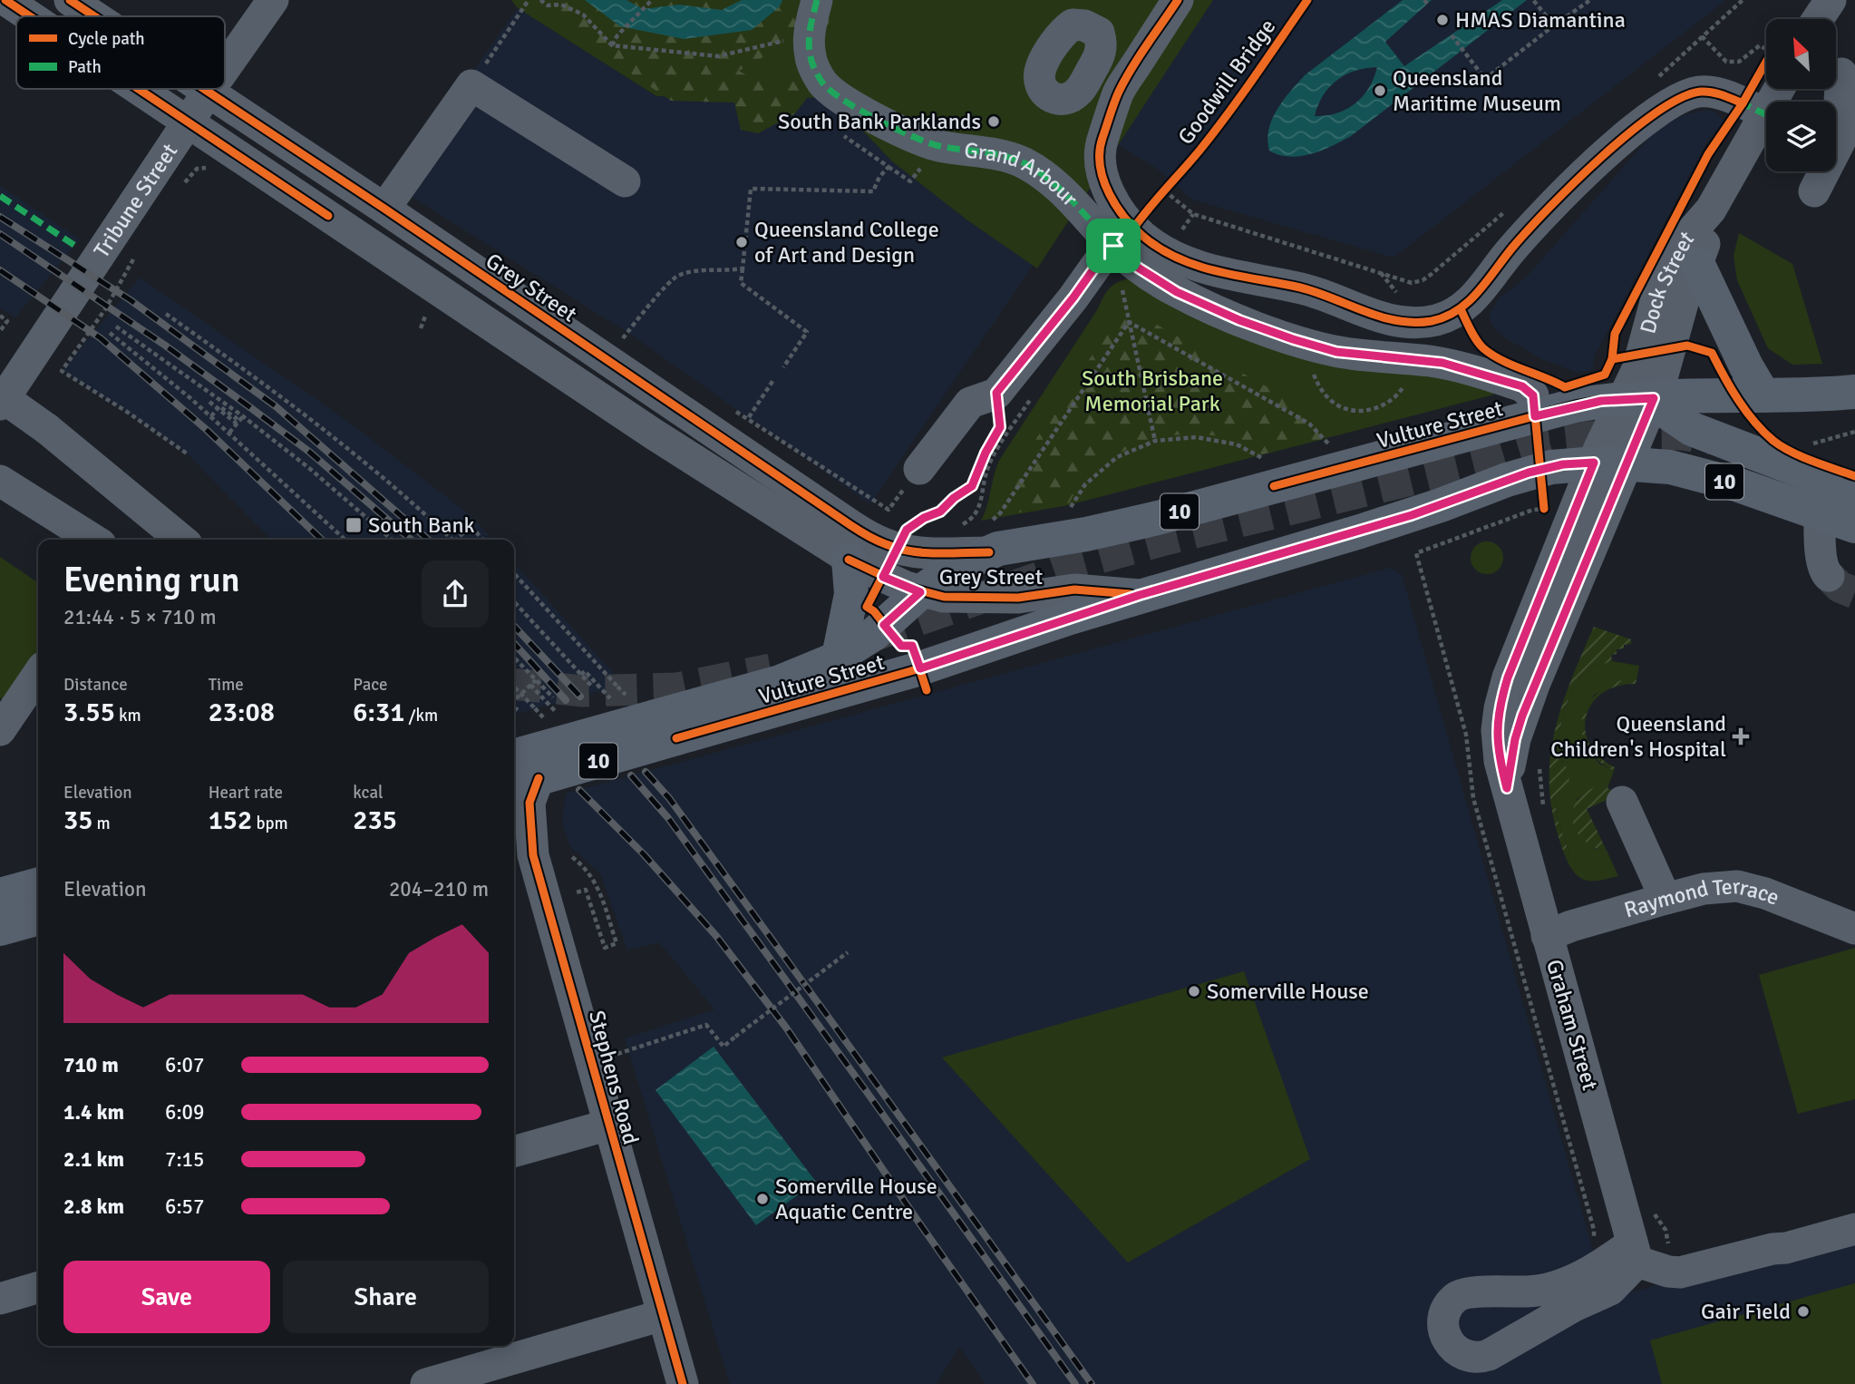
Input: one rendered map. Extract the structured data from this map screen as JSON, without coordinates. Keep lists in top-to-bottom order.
{
  "streets": {
    "main road": ["Vulture Street", "10"],
    "street": [
      "Grand Arbour",
      "Tribune Street",
      "Dock Street",
      "Grey Street",
      "Raymond Terrace",
      "Graham Street",
      "Stephens Road"
    ],
    "cycle path": ["Goodwill Bridge"]
  },
  "crossings": [
    ["Tribune Street", "Grey Street"],
    ["Dock Street", "Vulture Street"],
    ["Dock Street", "10"],
    ["Dock Street", "Graham Street"],
    ["Grey Street", "Vulture Street"],
    ["Vulture Street", "10"],
    ["Vulture Street", "Graham Street"],
    ["Vulture Street", "Stephens Road"],
    ["10", "Graham Street"],
    ["Raymond Terrace", "Graham Street"]
  ],
  "parks": ["South Brisbane Memorial Park"],
  "places": {
    "other": [
      "HMAS Diamantina",
      "Queensland Maritime Museum",
      "South Bank Parklands",
      "Queensland College of Art and Design",
      "Somerville House",
      "Somerville House Aquatic Centre",
      "Gair Field"
    ],
    "transit": ["South Bank"],
    "health": ["Queensland Children's Hospital"]
  },
  "legend": ["Cycle path", "Path"],
  "north": "top left",
  "page": {
    "heading": ["Evening run", "21:44 · 5 × 710 m"],
    "stats": [
      ["Distance", "3.55 km"],
      ["Time", "23:08"],
      ["Pace", "6:31 /km"],
      ["Elevation", "35 m"],
      ["Heart rate", "152 bpm"],
      ["kcal", "235"]
    ],
    "chart": ["Elevation", "204–210 m"],
    "list": [
      {
        "name": "710 m",
        "note": "6:07"
      },
      {
        "name": "1.4 km",
        "note": "6:09"
      },
      {
        "name": "2.1 km",
        "note": "7:15"
      },
      {
        "name": "2.8 km",
        "note": "6:57"
      }
    ],
    "buttons": ["Save", "Share"]
  }
}
